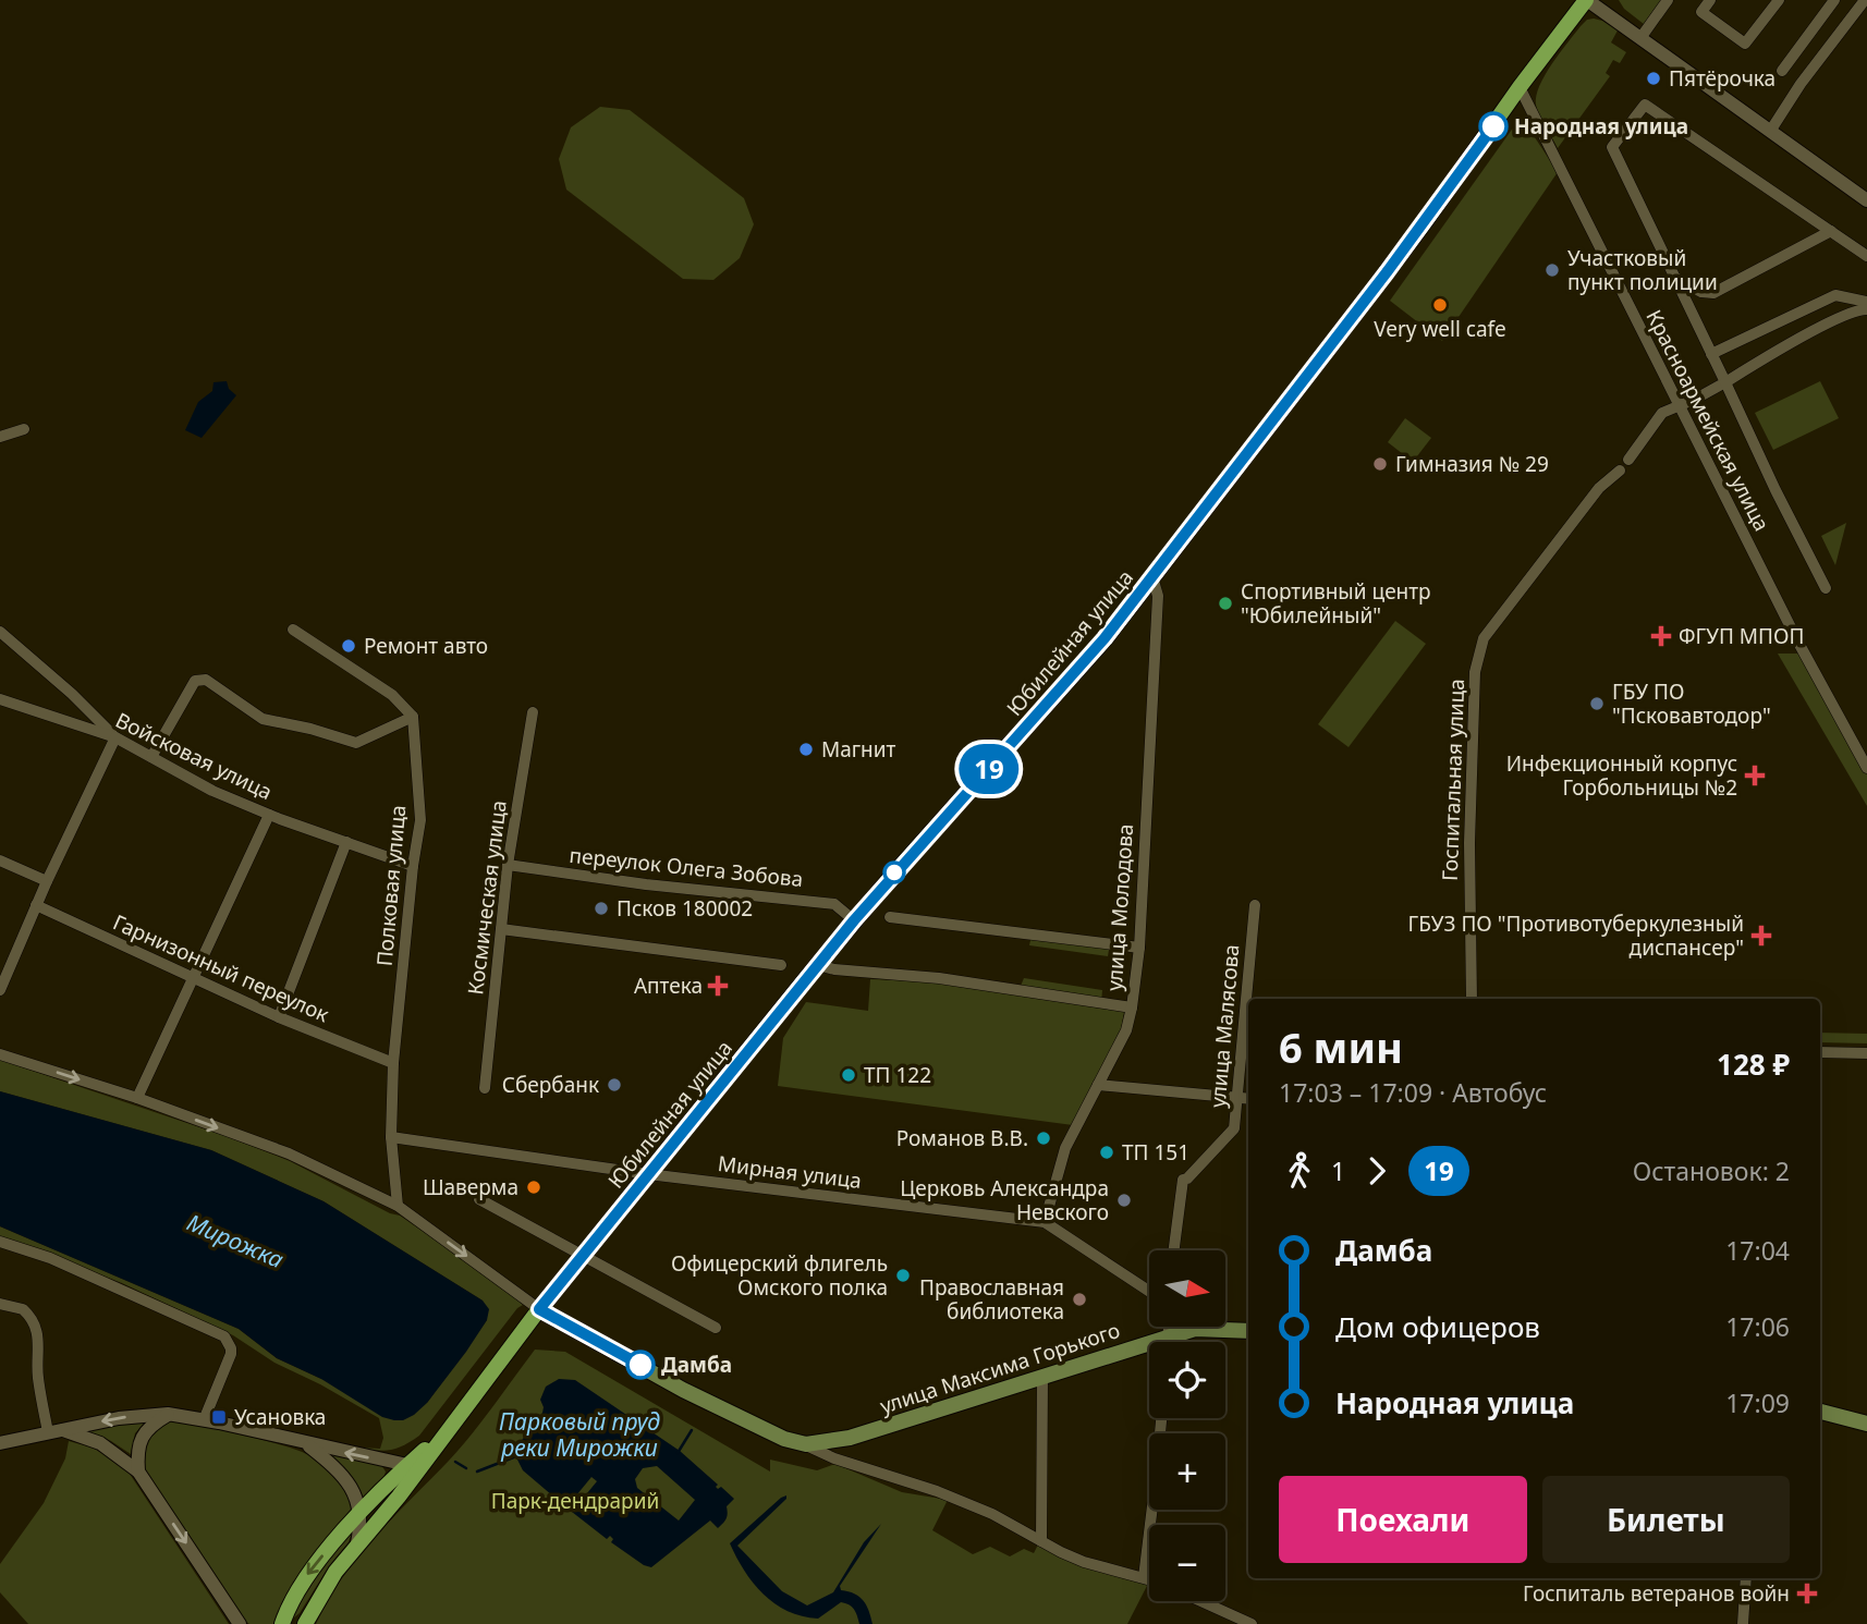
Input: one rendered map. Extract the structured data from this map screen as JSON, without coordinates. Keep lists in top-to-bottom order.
{
  "streets": {
    "main road": ["Юбилейная улица", "улица Максима Горького"],
    "street": [
      "Красноармейская улица",
      "Войсковая улица",
      "Госпитальная улица",
      "переулок Олега Зобова",
      "Полковая улица",
      "Космическая улица",
      "улица Молодова",
      "Гарнизонный переулок",
      "улица Малясова",
      "Мирная улица"
    ]
  },
  "crossings": [
    ["Красноармейская улица", "Юбилейная улица"],
    ["Юбилейная улица", "переулок Олега Зобова"],
    ["Юбилейная улица", "улица Молодова"],
    ["Юбилейная улица", "Мирная улица"],
    ["Войсковая улица", "Полковая улица"],
    ["переулок Олега Зобова", "Космическая улица"],
    ["Полковая улица", "Гарнизонный переулок"],
    ["Полковая улица", "Мирная улица"],
    ["улица Молодова", "Мирная улица"]
  ],
  "water": ["Мирожка", "Парковый пруд реки Мирожки"],
  "parks": ["Парк-дендрарий"],
  "places": {
    "other": [
      "Пятёрочка",
      "Народная улица",
      "Участковый пункт полиции",
      "Very well cafe",
      "Гимназия № 29",
      "Спортивный центр \"Юбилейный\"",
      "Ремонт авто",
      "ГБУ ПО \"Псковавтодор\"",
      "Магнит",
      "Псков 180002",
      "ТП 122",
      "Сбербанк",
      "Романов В.В.",
      "ТП 151",
      "Шаверма",
      "Церковь Александра Невского",
      "Офицерский флигель Омского полка",
      "Православная библиотека",
      "Дамба"
    ],
    "health": [
      "ФГУП МПОП",
      "Инфекционный корпус Горбольницы №2",
      "ГБУЗ ПО \"Противотуберкулезный диспансер\"",
      "Аптека",
      "Госпиталь ветеранов войн"
    ],
    "transit": ["Усановка"]
  },
  "lines": ["bus line 19"],
  "north": "right",
  "page": {
    "on_map": "19",
    "heading": ["6 мин", "17:03 – 17:09 · Автобус", "128 ₽"],
    "legs": ["1", "19", "Остановок: 2"],
    "list": [
      {
        "name": "Дамба",
        "value": "17:04"
      },
      {
        "name": "Дом офицеров",
        "value": "17:06"
      },
      {
        "name": "Народная улица",
        "value": "17:09"
      }
    ],
    "map_buttons": ["+", "−"],
    "buttons": ["Поехали", "Билеты"]
  }
}
